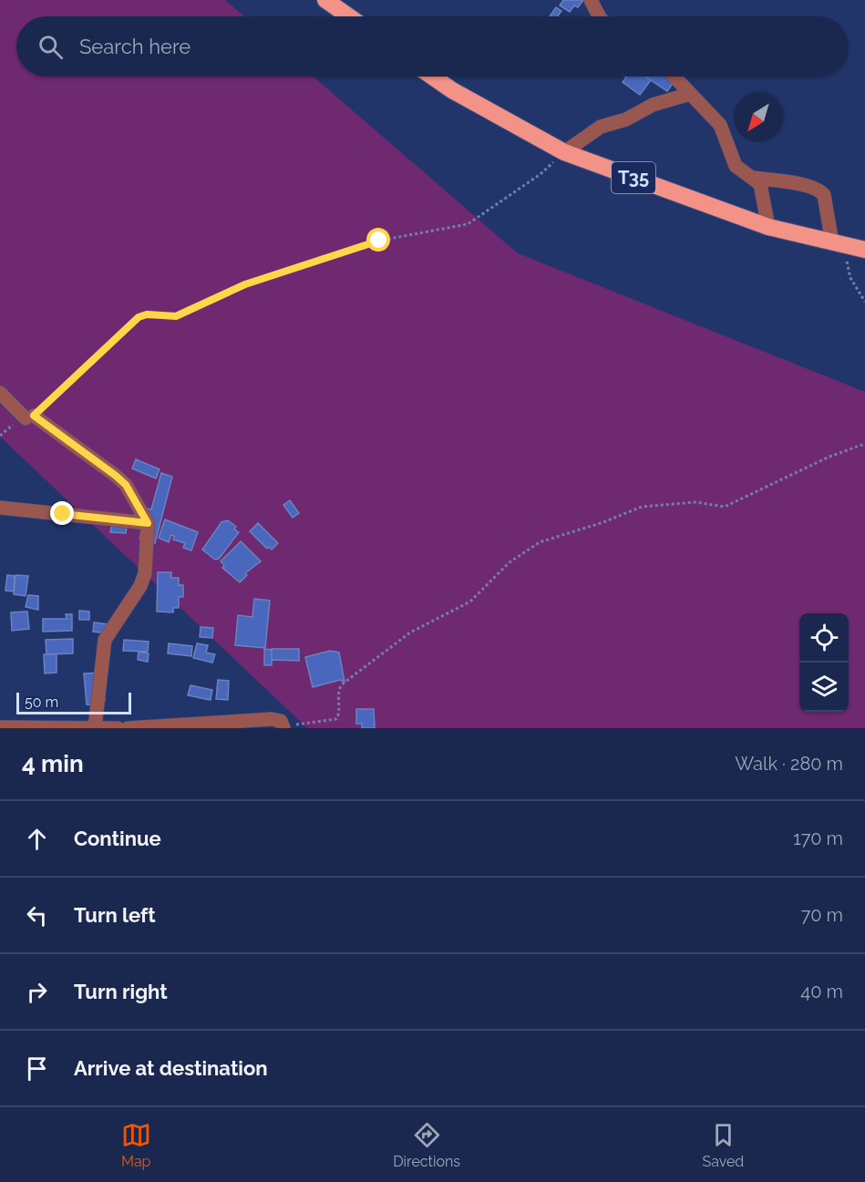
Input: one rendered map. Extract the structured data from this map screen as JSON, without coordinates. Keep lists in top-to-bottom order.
{
  "streets": {
    "highway": ["T35"]
  },
  "scale_bar": "50 m",
  "north": "bottom left",
  "page": {
    "search": "Search here",
    "scale": "50 m",
    "heading": ["4 min", "Walk · 280 m"],
    "list": [
      ["Continue", "170 m"],
      ["Turn left", "70 m"],
      ["Turn right", "40 m"],
      "Arrive at destination"
    ],
    "nav": ["Map", "Directions", "Saved"]
  }
}
